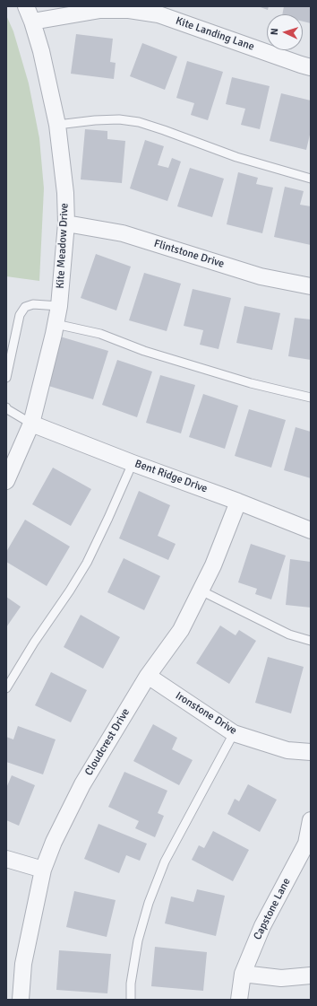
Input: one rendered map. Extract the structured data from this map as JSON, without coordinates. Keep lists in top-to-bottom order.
{
  "streets": {
    "street": [
      "Kite Landing Lane",
      "Kite Meadow Drive",
      "Flintstone Drive",
      "Bent Ridge Drive",
      "Ironstone Drive",
      "Cloudcrest Drive",
      "Capstone Lane"
    ]
  },
  "crossings": [
    ["Kite Landing Lane", "Kite Meadow Drive"],
    ["Kite Meadow Drive", "Flintstone Drive"],
    ["Kite Meadow Drive", "Bent Ridge Drive"],
    ["Bent Ridge Drive", "Cloudcrest Drive"],
    ["Ironstone Drive", "Cloudcrest Drive"]
  ],
  "north": "left"
}
